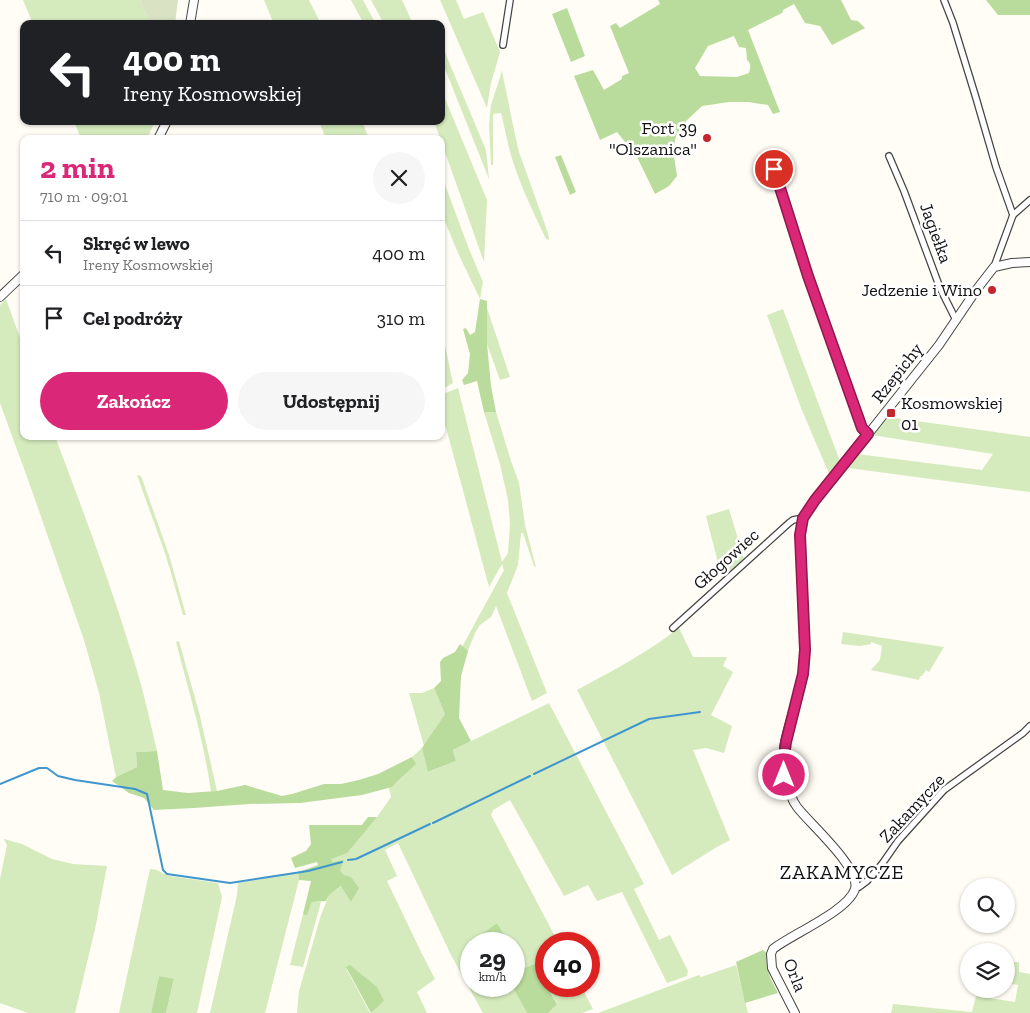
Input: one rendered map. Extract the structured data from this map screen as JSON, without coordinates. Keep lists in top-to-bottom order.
{
  "streets": {
    "street": [
      "Jagiełka",
      "Rzepichy",
      "Głogowiec",
      "Zakamycze",
      "Orla"
    ]
  },
  "crossings": [
    ["Jagiełka", "Rzepichy"],
    ["Rzepichy", "Głogowiec"],
    ["Rzepichy", "Zakamycze"],
    ["Zakamycze", "Orla"]
  ],
  "districts": ["ZAKAMYCZE"],
  "places": {
    "other": ["Fort 39 \"Olszanica\"", "Jedzenie i Wino"],
    "transit": ["Kosmowskiej 01"]
  },
  "page": {
    "turn": ["400 m", "Ireny Kosmowskiej"],
    "heading": ["2 min", "710 m · 09:01"],
    "list": [
      {
        "name": "Skręć w lewo",
        "note": "Ireny Kosmowskiej",
        "value": "400 m"
      },
      {
        "name": "Cel podróży",
        "value": "310 m"
      }
    ],
    "buttons": ["Zakończ", "Udostępnij"],
    "speed": "29 km/h",
    "limit": "40"
  }
}
